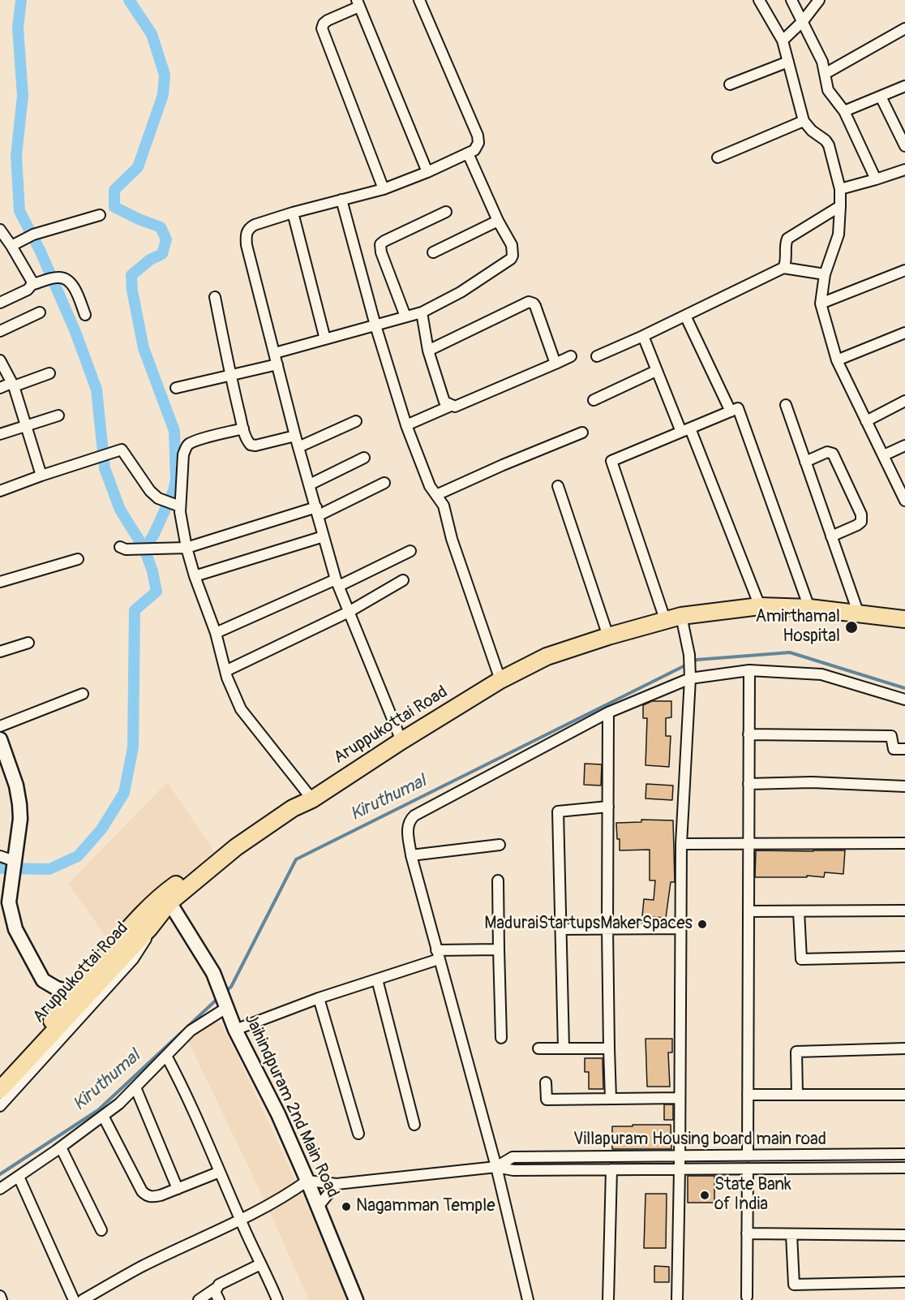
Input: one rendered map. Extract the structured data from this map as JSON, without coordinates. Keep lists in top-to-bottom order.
{
  "streets": {
    "main road": ["Aruppukottai Road"],
    "street": ["Jaihindpuram 2nd Main Road", "Villapuram Housing board main road"]
  },
  "crossings": [
    ["Aruppukottai Road", "Jaihindpuram 2nd Main Road"],
    ["Jaihindpuram 2nd Main Road", "Villapuram Housing board main road"]
  ],
  "water": ["Kiruthumal"],
  "places": [
    "Amirthamal Hospital",
    "MaduraiStartupsMakerSpaces",
    "State Bank of India",
    "Nagamman Temple"
  ]
}
